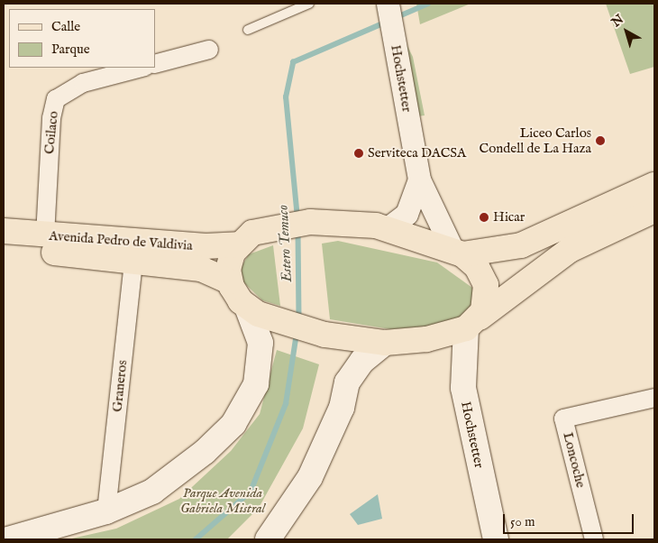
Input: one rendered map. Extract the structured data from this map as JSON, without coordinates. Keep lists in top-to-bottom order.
{
  "streets": {
    "main road": ["Hochstetter", "Avenida Pedro de Valdivia"],
    "street": ["Coilaco", "Graneros", "Loncoche"]
  },
  "crossings": [
    ["Coilaco", "Avenida Pedro de Valdivia"],
    ["Avenida Pedro de Valdivia", "Graneros"]
  ],
  "water": ["Estero Temuco"],
  "parks": ["Parque Avenida Gabriela Mistral"],
  "places": ["Liceo Carlos Condell de La Haza", "Serviteca DACSA", "Hicar"],
  "legend": ["Calle", "Parque"],
  "scale_bar": "50 m",
  "north": "top left"
}
